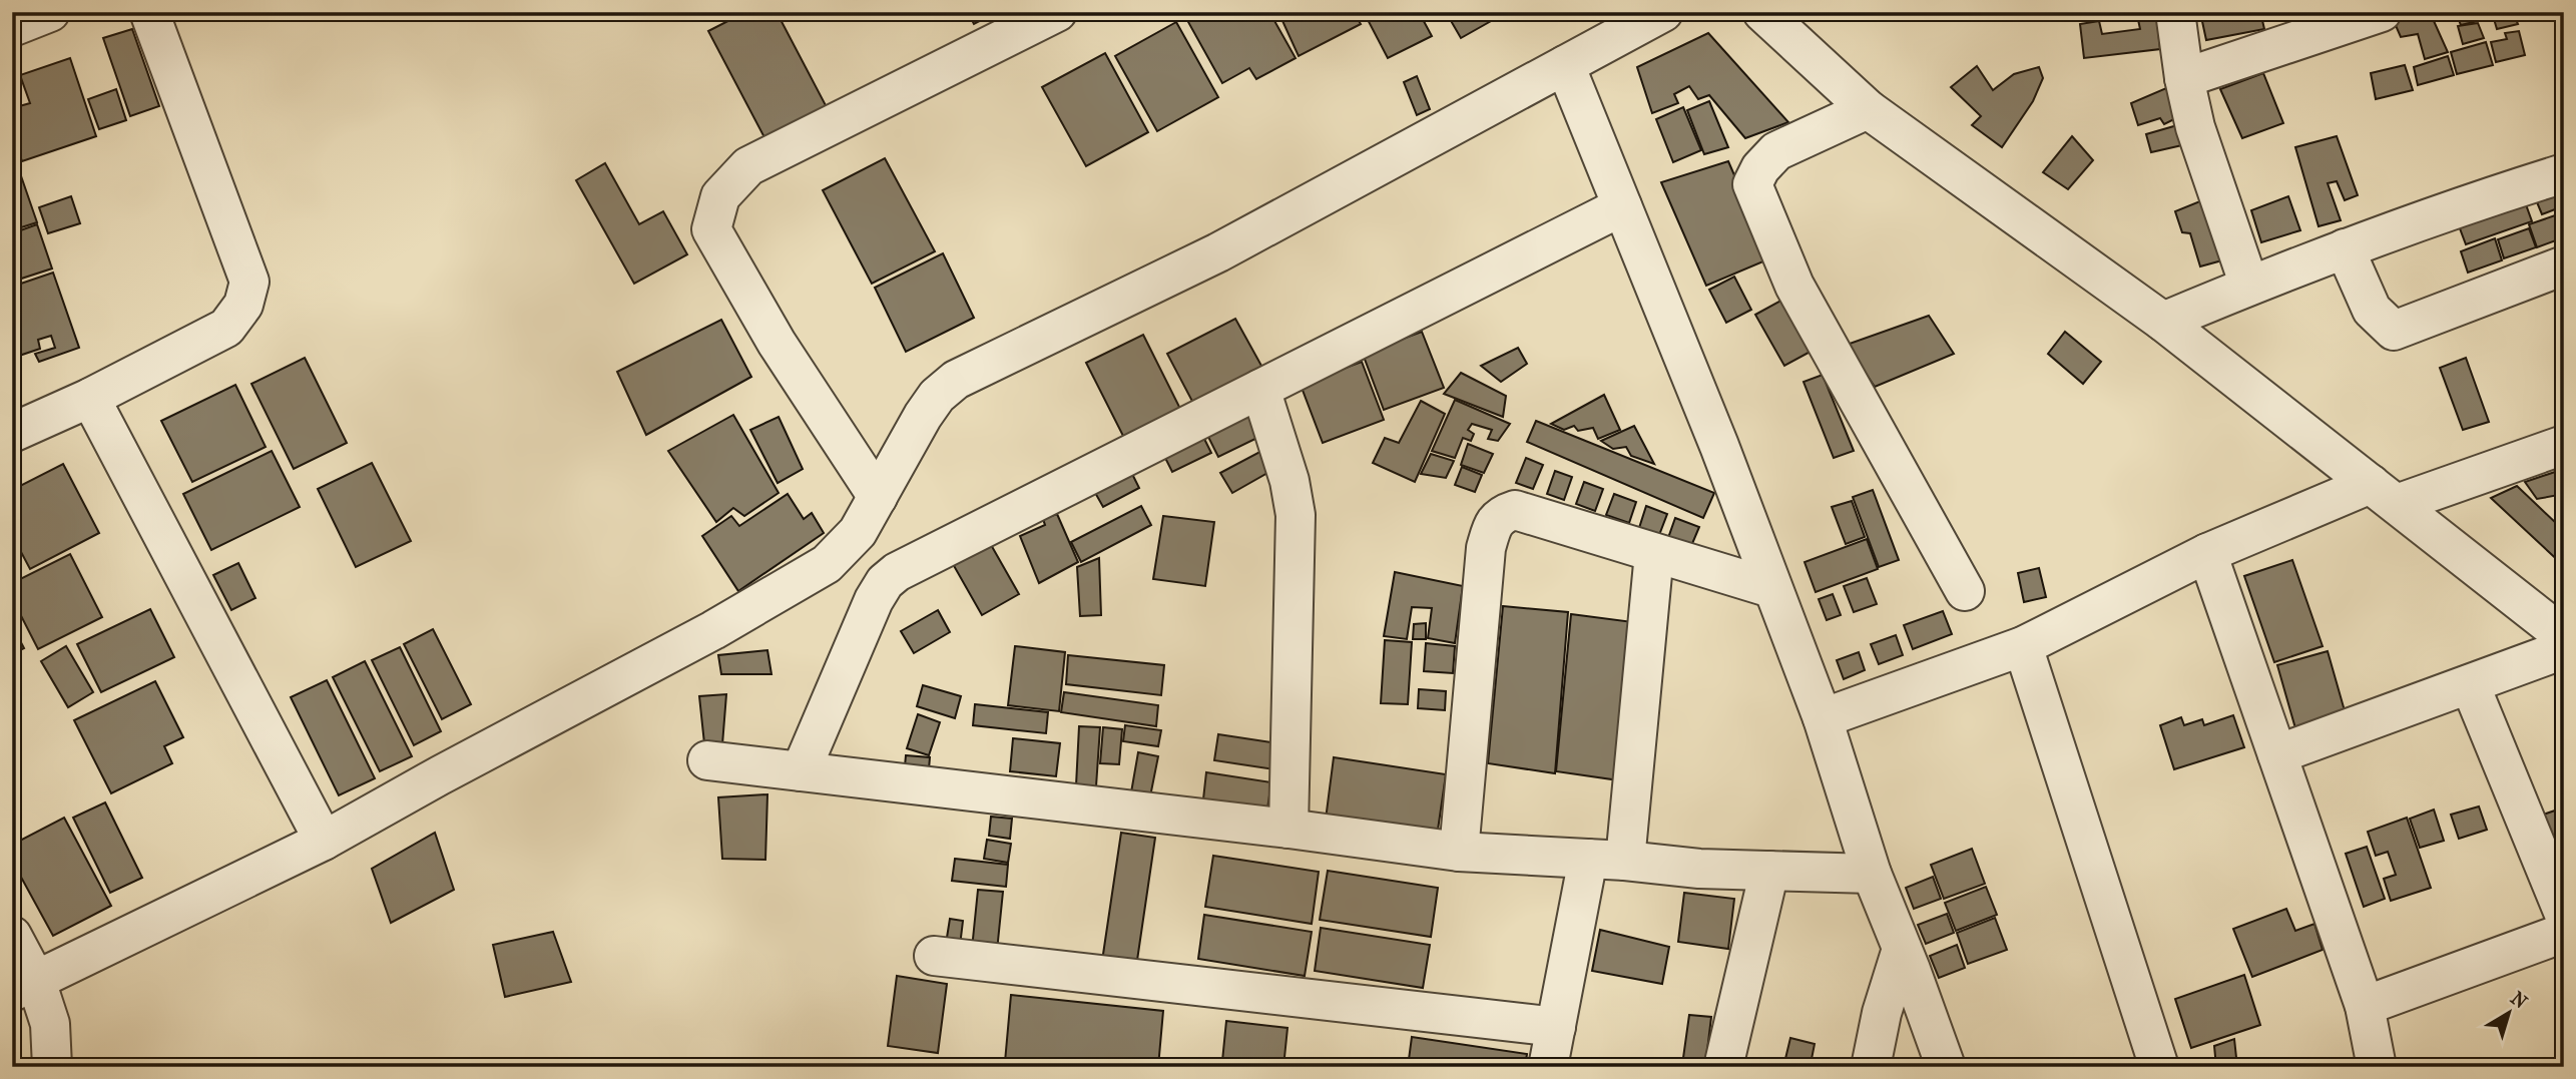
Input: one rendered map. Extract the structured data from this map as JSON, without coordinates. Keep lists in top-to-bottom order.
{
  "north": "top right"
}
